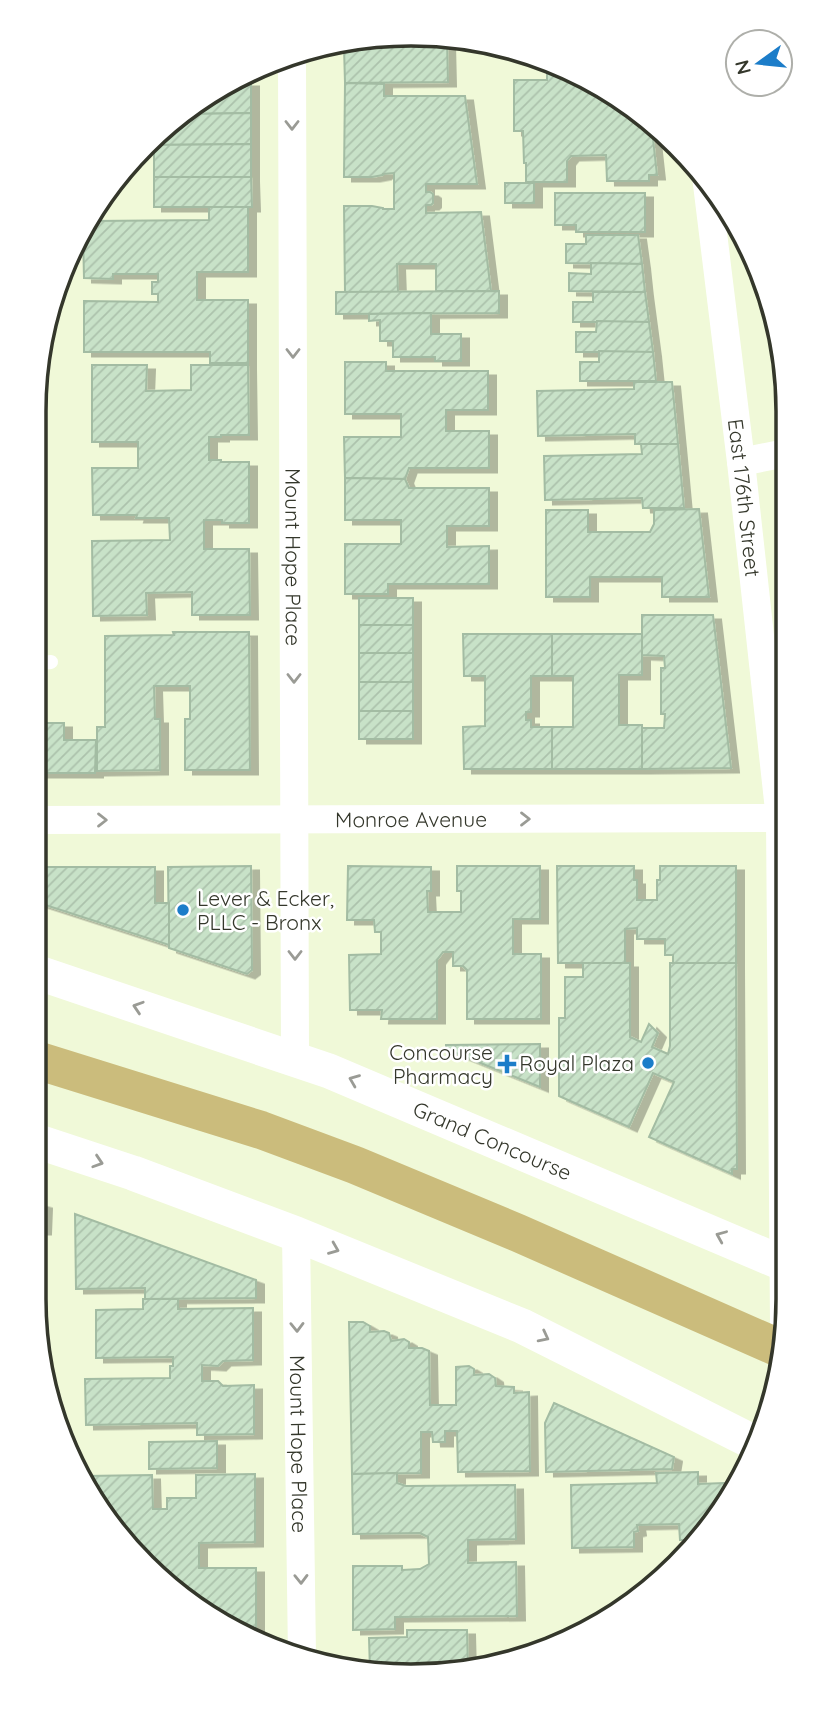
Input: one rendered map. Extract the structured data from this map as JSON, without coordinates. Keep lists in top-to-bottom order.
{
  "streets": {
    "street": [
      "East 176th Street",
      "Mount Hope Place",
      "Monroe Avenue",
      "Grand Concourse"
    ]
  },
  "crossings": [
    ["Mount Hope Place", "Monroe Avenue"],
    ["Mount Hope Place", "Grand Concourse"]
  ],
  "one_way": ["Mount Hope Place", "Monroe Avenue"],
  "places": {
    "other": ["Lever & Ecker, PLLC - Bronx", "Royal Plaza"],
    "health": ["Concourse Pharmacy"]
  },
  "north": "left"
}
